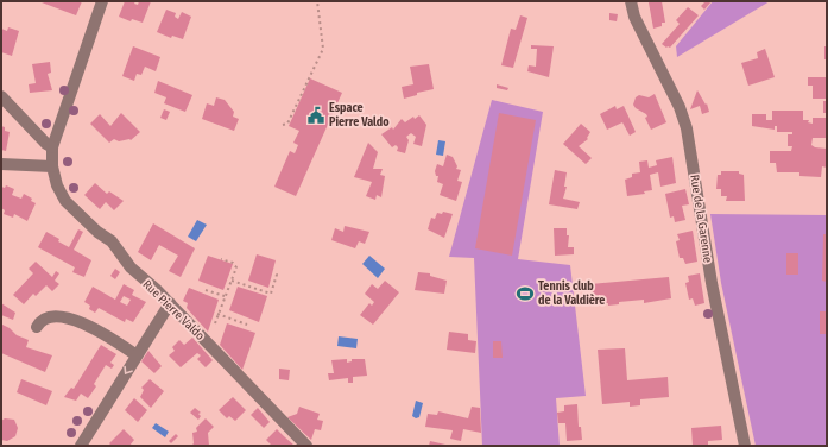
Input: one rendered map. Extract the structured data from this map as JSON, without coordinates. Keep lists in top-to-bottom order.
{
  "streets": {
    "street": ["Rue de la Garenne", "Rue Pierre Valdo"]
  },
  "places": {
    "public building": ["Espace Pierre Valdo"],
    "sports": ["Tennis club de la Valdière"]
  }
}
